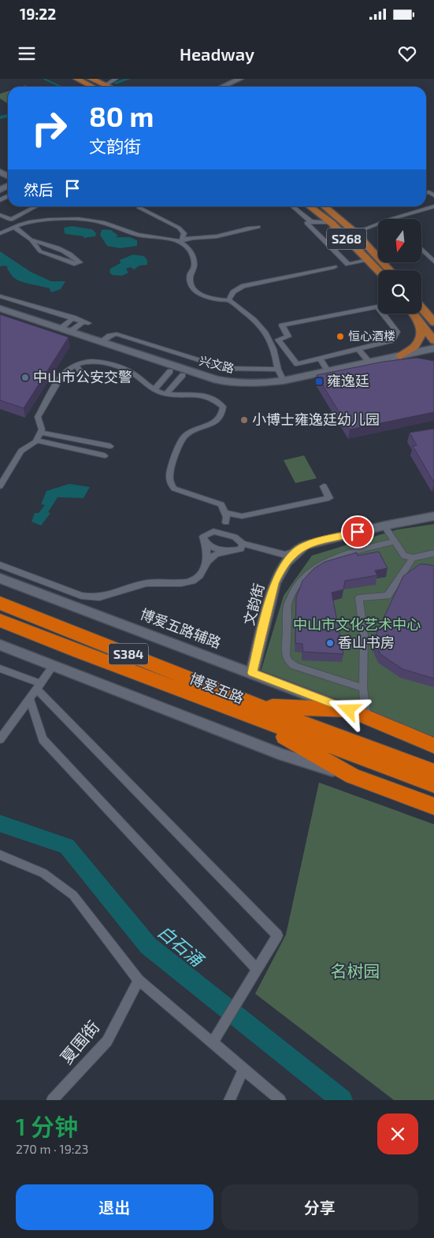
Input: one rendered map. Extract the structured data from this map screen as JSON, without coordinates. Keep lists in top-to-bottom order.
{
  "streets": {
    "highway": ["S384", "博爱五路"],
    "main road": ["S268"],
    "street": [
      "兴文路",
      "文韵街",
      "博爱五路辅路",
      "夏围街"
    ]
  },
  "crossings": [
    ["文韵街", "博爱五路辅路"]
  ],
  "water": ["白石涌"],
  "parks": ["中山市文化艺术中心", "名树园"],
  "places": {
    "other": [
      "恒心酒楼",
      "中山市公安交警",
      "小博士雍逸廷幼儿园",
      "香山书房"
    ],
    "transit": ["雍逸廷"]
  },
  "north": "bottom",
  "page": {
    "status": "19:22",
    "header": "Headway",
    "turn": ["80 m", "文韵街"],
    "then": "然后",
    "heading": ["1 分钟", "270 m · 19:23"],
    "buttons": ["退出", "分享"]
  }
}
